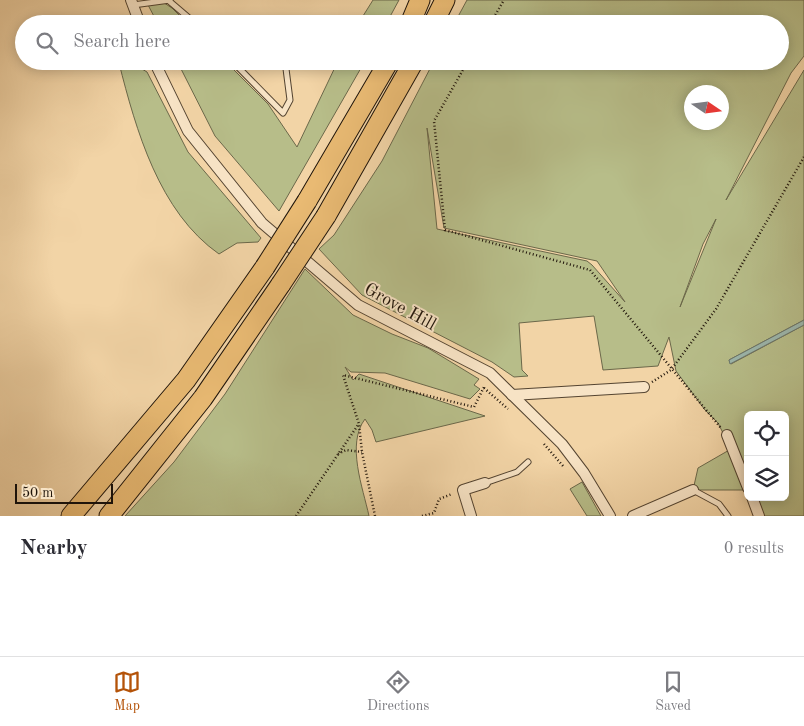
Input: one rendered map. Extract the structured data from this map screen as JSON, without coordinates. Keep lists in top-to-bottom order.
{
  "streets": {
    "street": ["Grove Hill"]
  },
  "scale_bar": "50 m",
  "north": "right",
  "page": {
    "search": "Search here",
    "scale": "50 m",
    "heading": ["Nearby", "0 results"],
    "nav": ["Map", "Directions", "Saved"]
  }
}
